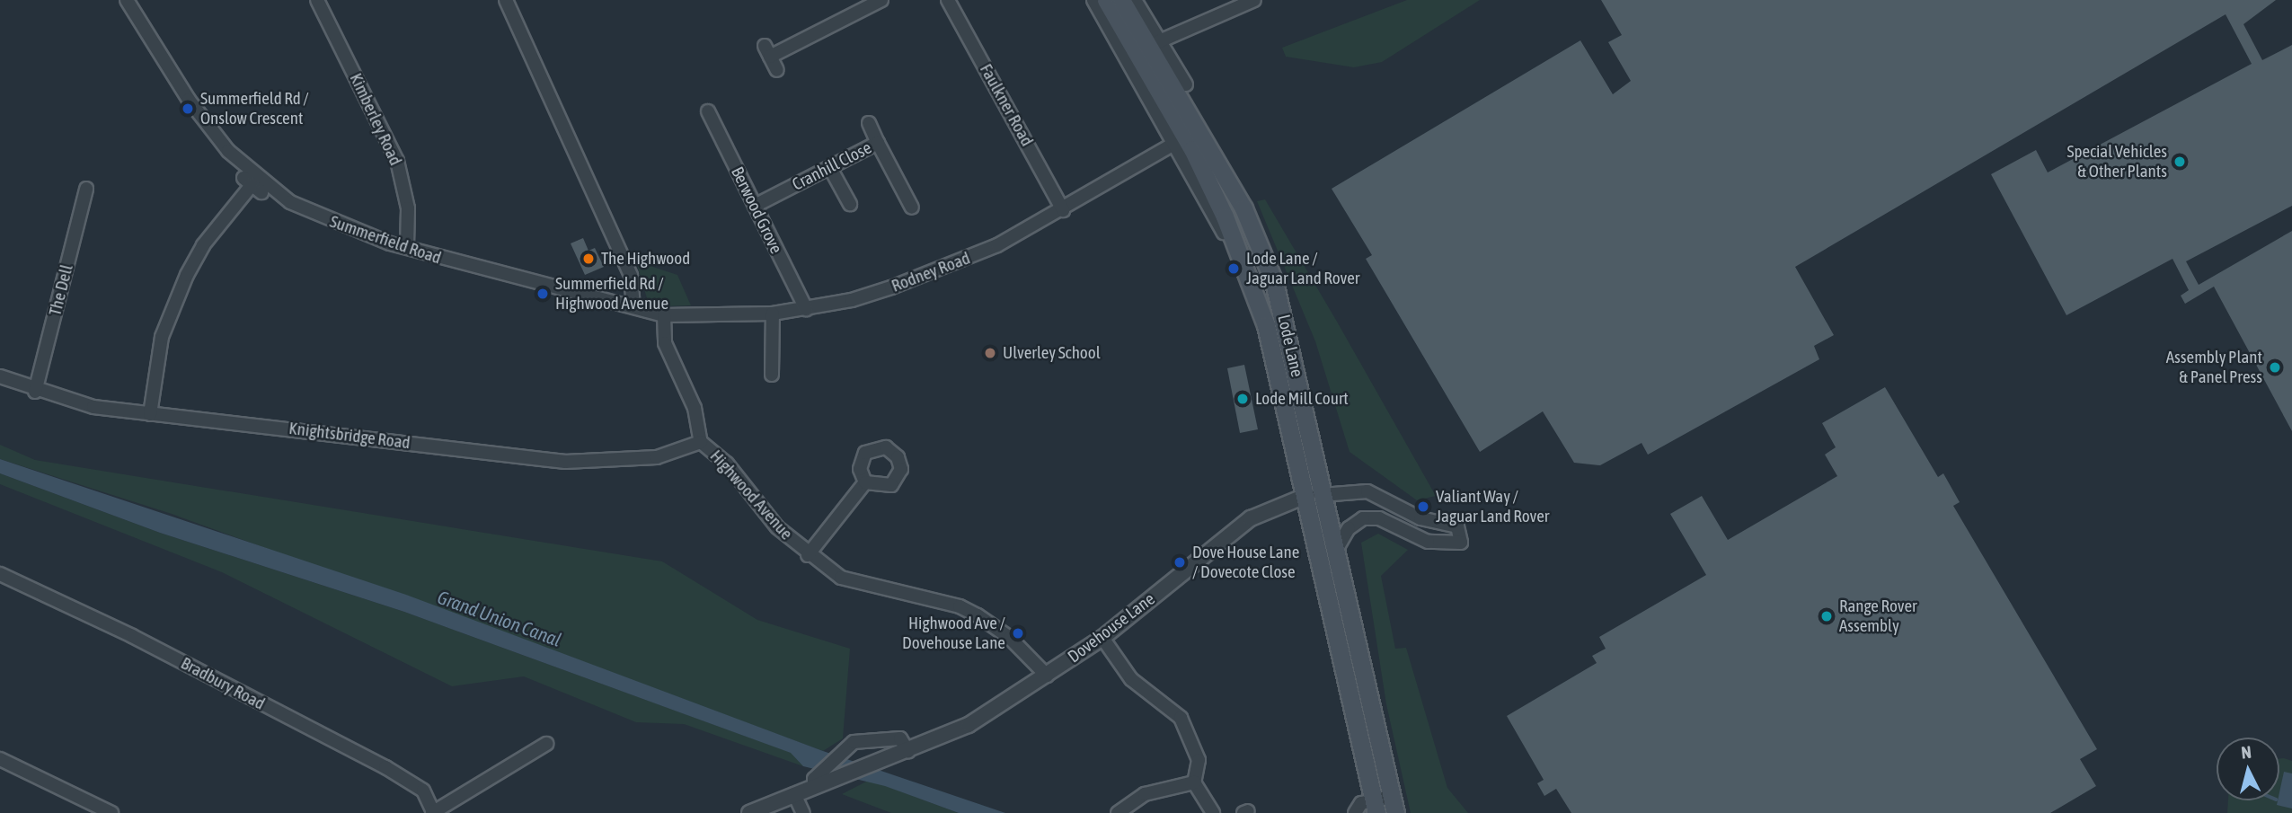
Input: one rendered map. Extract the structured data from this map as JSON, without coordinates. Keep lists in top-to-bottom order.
{
  "streets": {
    "main road": ["Lode Lane"],
    "street": [
      "Faulkner Road",
      "Kimberley Road",
      "Cranhill Close",
      "Berwood Grove",
      "Summerfield Road",
      "Rodney Road",
      "The Dell",
      "Knightsbridge Road",
      "Highwood Avenue",
      "Dovehouse Lane",
      "Bradbury Road"
    ]
  },
  "crossings": [
    ["Faulkner Road", "Rodney Road"],
    ["Kimberley Road", "Summerfield Road"],
    ["Cranhill Close", "Berwood Grove"],
    ["Berwood Grove", "Rodney Road"],
    ["Summerfield Road", "Rodney Road"],
    ["Summerfield Road", "Highwood Avenue"],
    ["Rodney Road", "Lode Lane"],
    ["Rodney Road", "Highwood Avenue"],
    ["The Dell", "Knightsbridge Road"],
    ["Lode Lane", "Dovehouse Lane"],
    ["Knightsbridge Road", "Highwood Avenue"],
    ["Highwood Avenue", "Dovehouse Lane"]
  ],
  "water": ["Grand Union Canal"],
  "places": [
    "Summerfield Rd / Onslow Crescent",
    "Special Vehicles & Other Plants",
    "The Highwood",
    "Lode Lane / Jaguar Land Rover",
    "Summerfield Rd / Highwood Avenue",
    "Ulverley School",
    "Assembly Plant & Panel Press",
    "Lode Mill Court",
    "Valiant Way / Jaguar Land Rover",
    "Dove House Lane / Dovecote Close",
    "Range Rover Assembly",
    "Highwood Ave / Dovehouse Lane"
  ],
  "north": "top"
}
